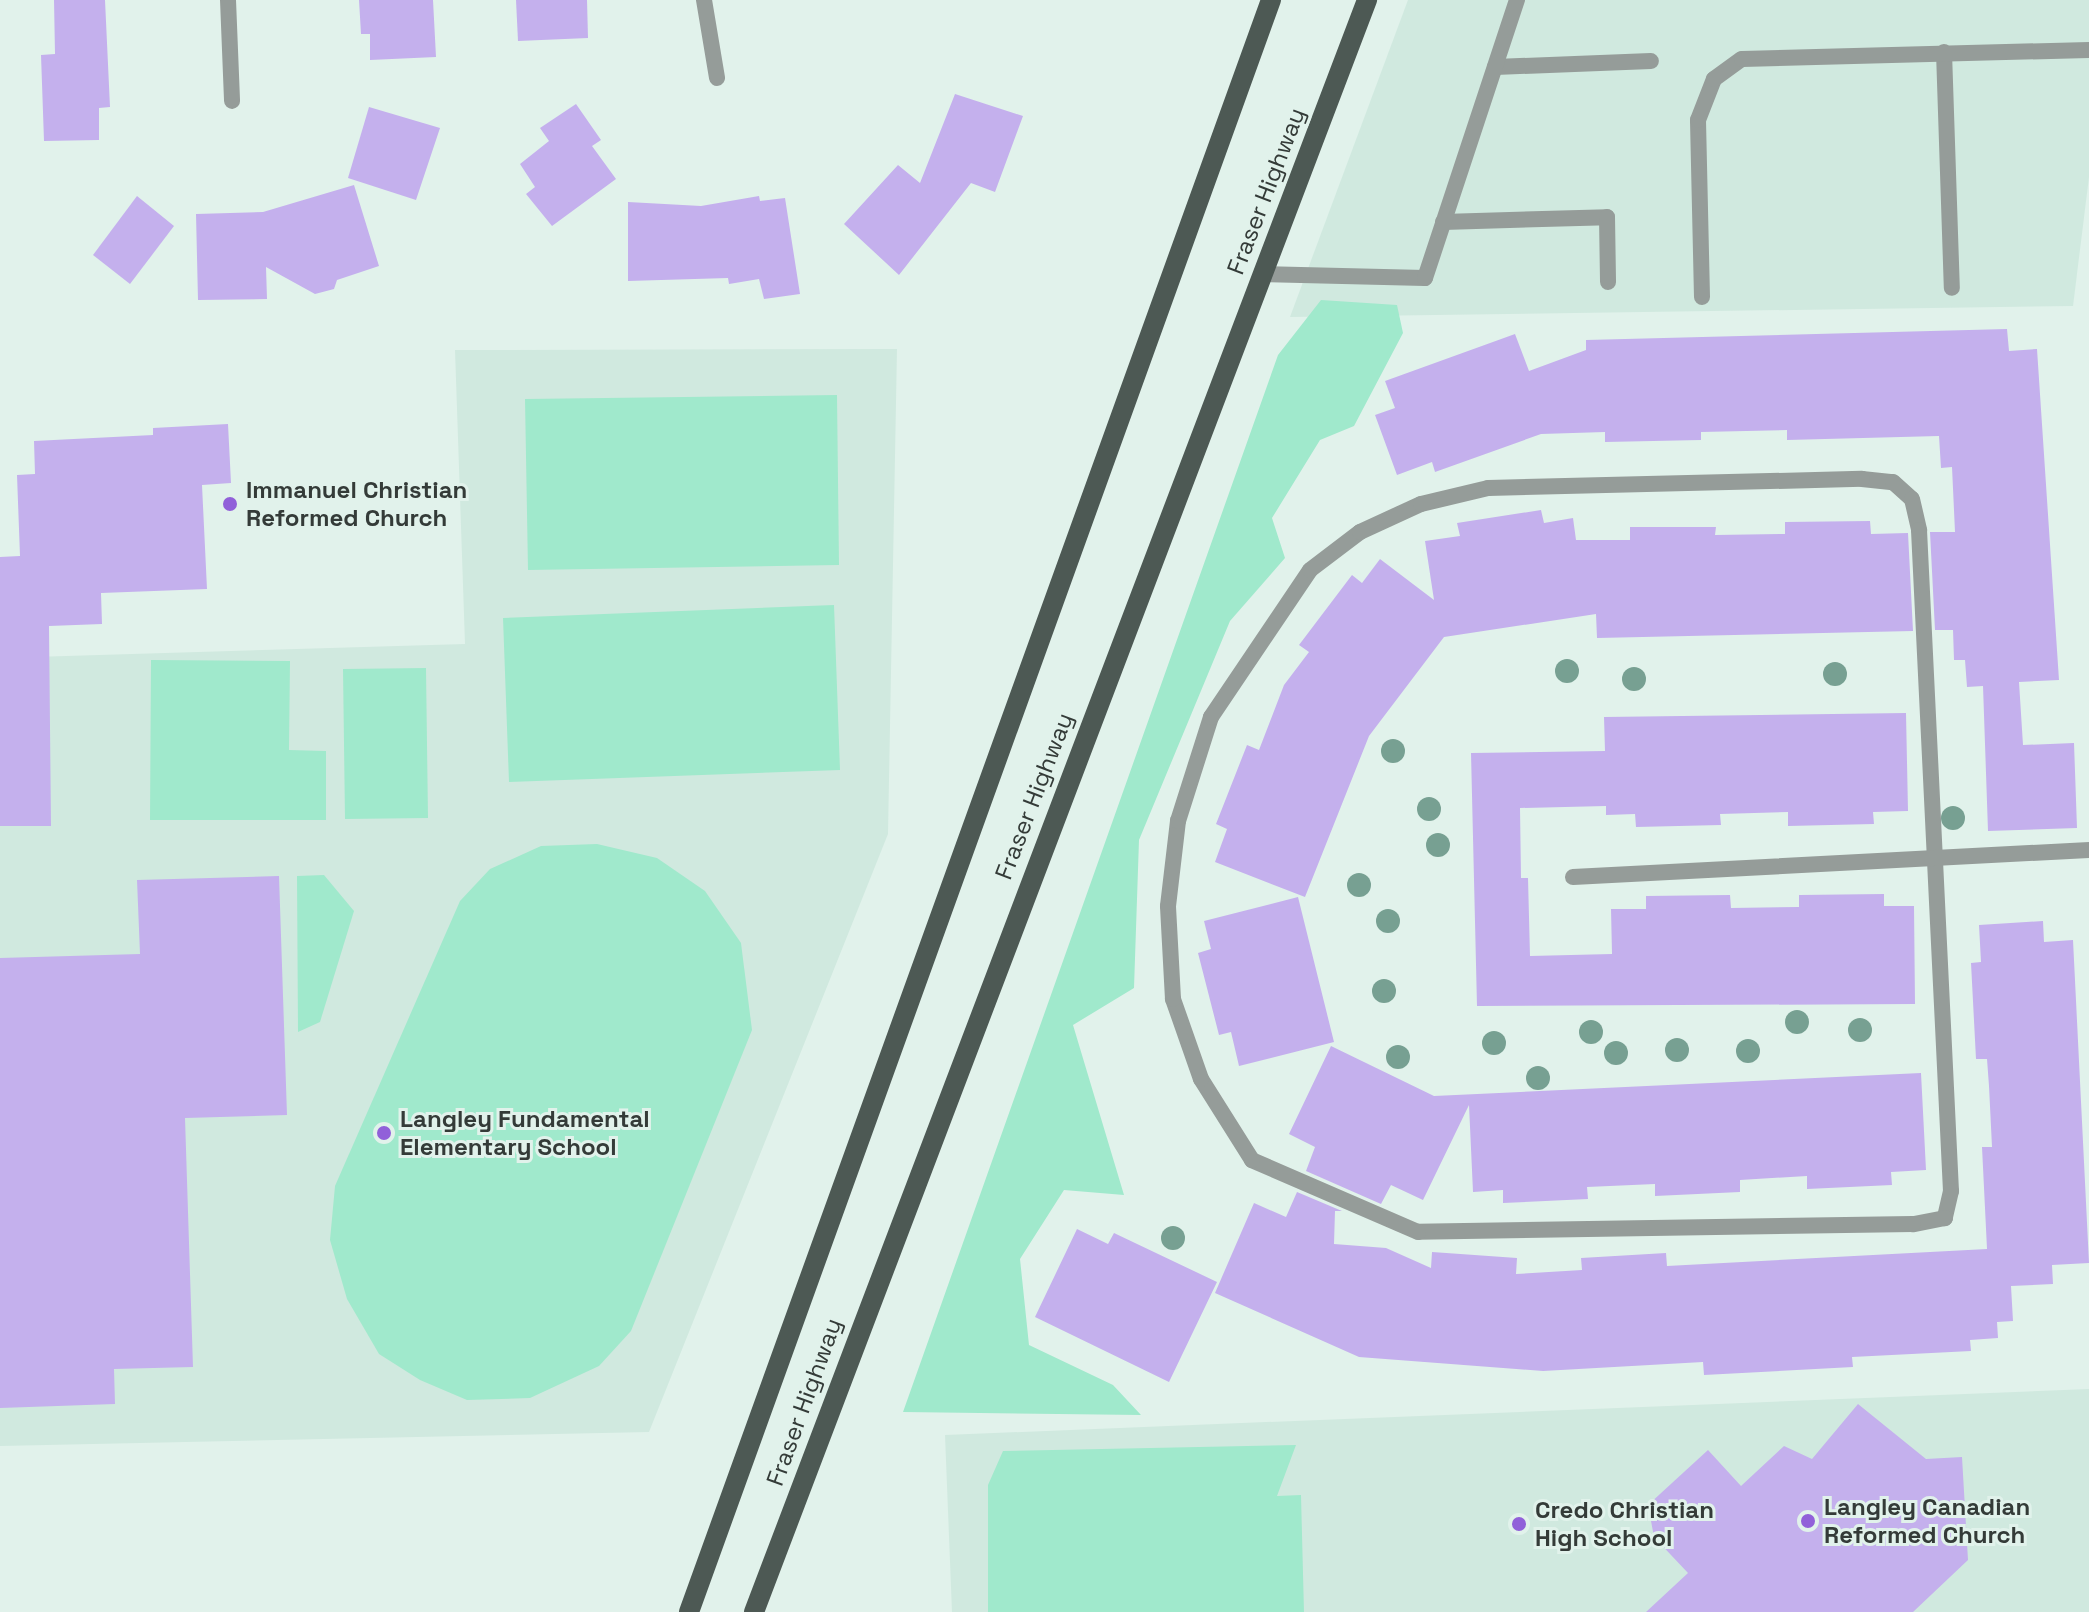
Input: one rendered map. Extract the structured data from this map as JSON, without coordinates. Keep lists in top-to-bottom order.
{
  "streets": {
    "main road": ["Fraser Highway"]
  },
  "places": [
    "Immanuel Christian Reformed Church",
    "Langley Fundamental Elementary School",
    "Langley Canadian Reformed Church",
    "Credo Christian High School"
  ]
}
